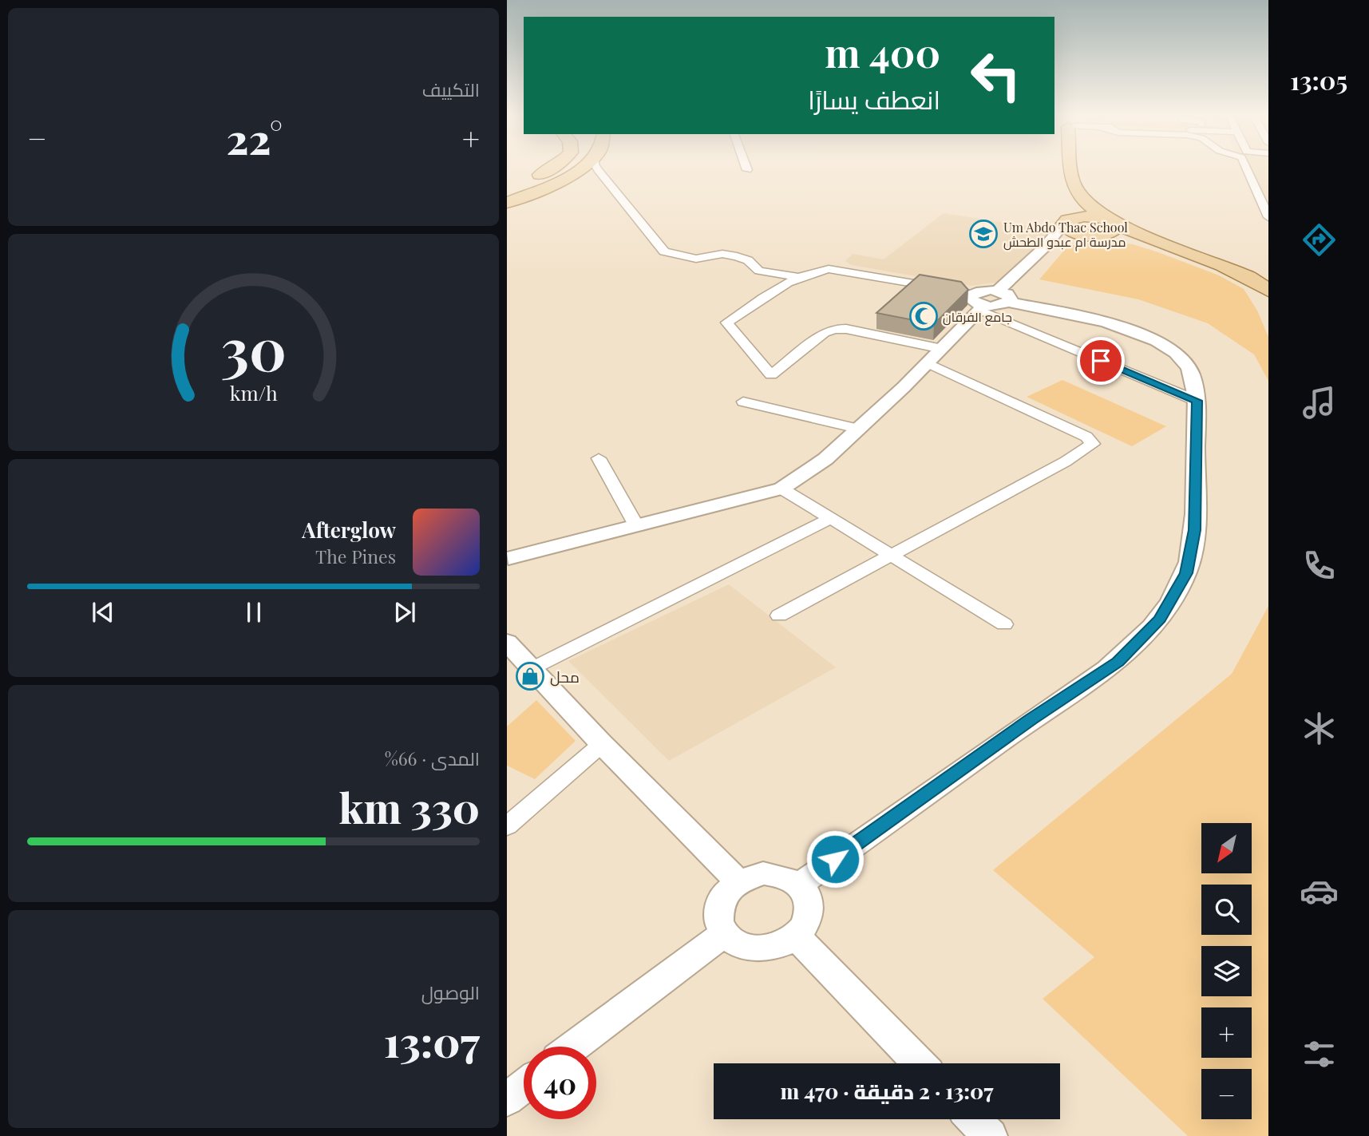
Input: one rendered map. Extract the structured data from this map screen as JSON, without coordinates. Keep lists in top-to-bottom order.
{
  "places": {
    "school or university": ["Um Abdo Thac School مدرسة ام عبدو الطحش"],
    "mosque": ["جامع الفرقان"],
    "shop": ["محل"]
  },
  "north": "bottom left",
  "page": {
    "tabs": "13:05",
    "tile": [
      "التكييف",
      ["المدى · 66%", "330 km"],
      ["الوصول", "13:07"]
    ],
    "turn": ["400 m", "انعطف يسارًا"],
    "heat": ["−", "22°", "+"],
    "song": ["Afterglow", "The Pines"],
    "map_buttons": ["+", "−"],
    "limit": "40",
    "trip": "13:07 · 2 دقيقة · 470 m",
    "gauge": ["30", "km/h"]
  }
}
